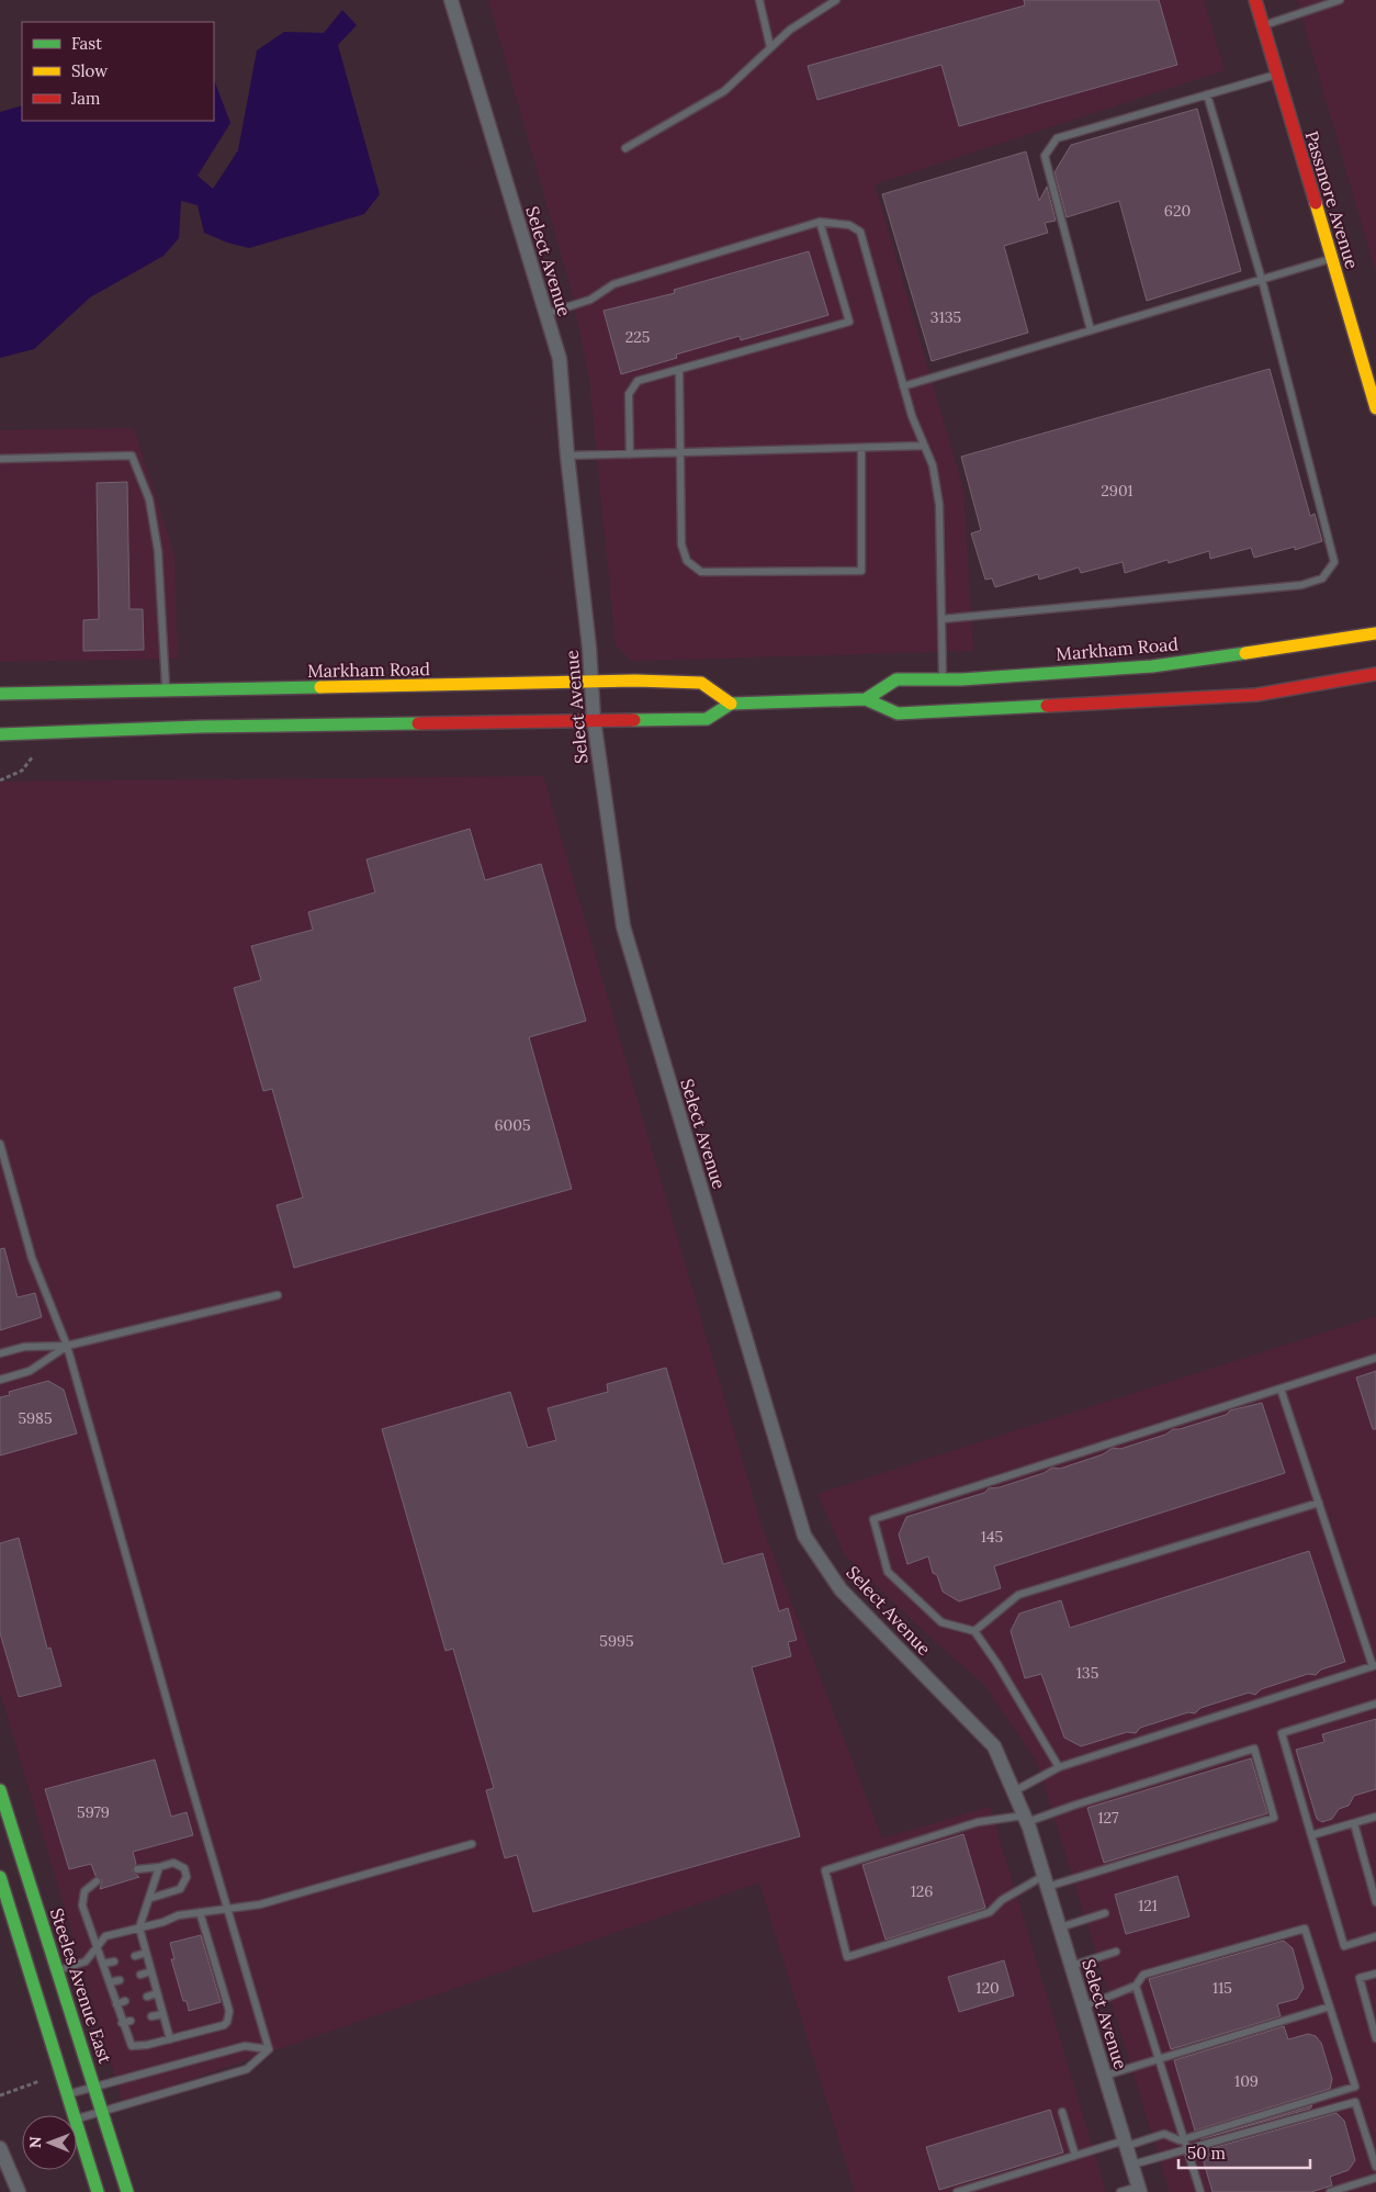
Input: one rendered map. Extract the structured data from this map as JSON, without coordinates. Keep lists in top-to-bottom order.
{
  "streets": {
    "main road": ["Passmore Avenue", "Markham Road", "Steeles Avenue East"],
    "street": ["Select Avenue"]
  },
  "crossings": [
    ["Select Avenue", "Markham Road"]
  ],
  "house_numbers": [
    "620",
    "3135",
    "225",
    "2901",
    "6005",
    "5985",
    "145",
    "5995",
    "135",
    "5979",
    "127",
    "126",
    "121",
    "120",
    "115",
    "109"
  ],
  "legend": ["Fast", "Slow", "Jam"],
  "scale_bar": "50 m",
  "north": "left"
}
